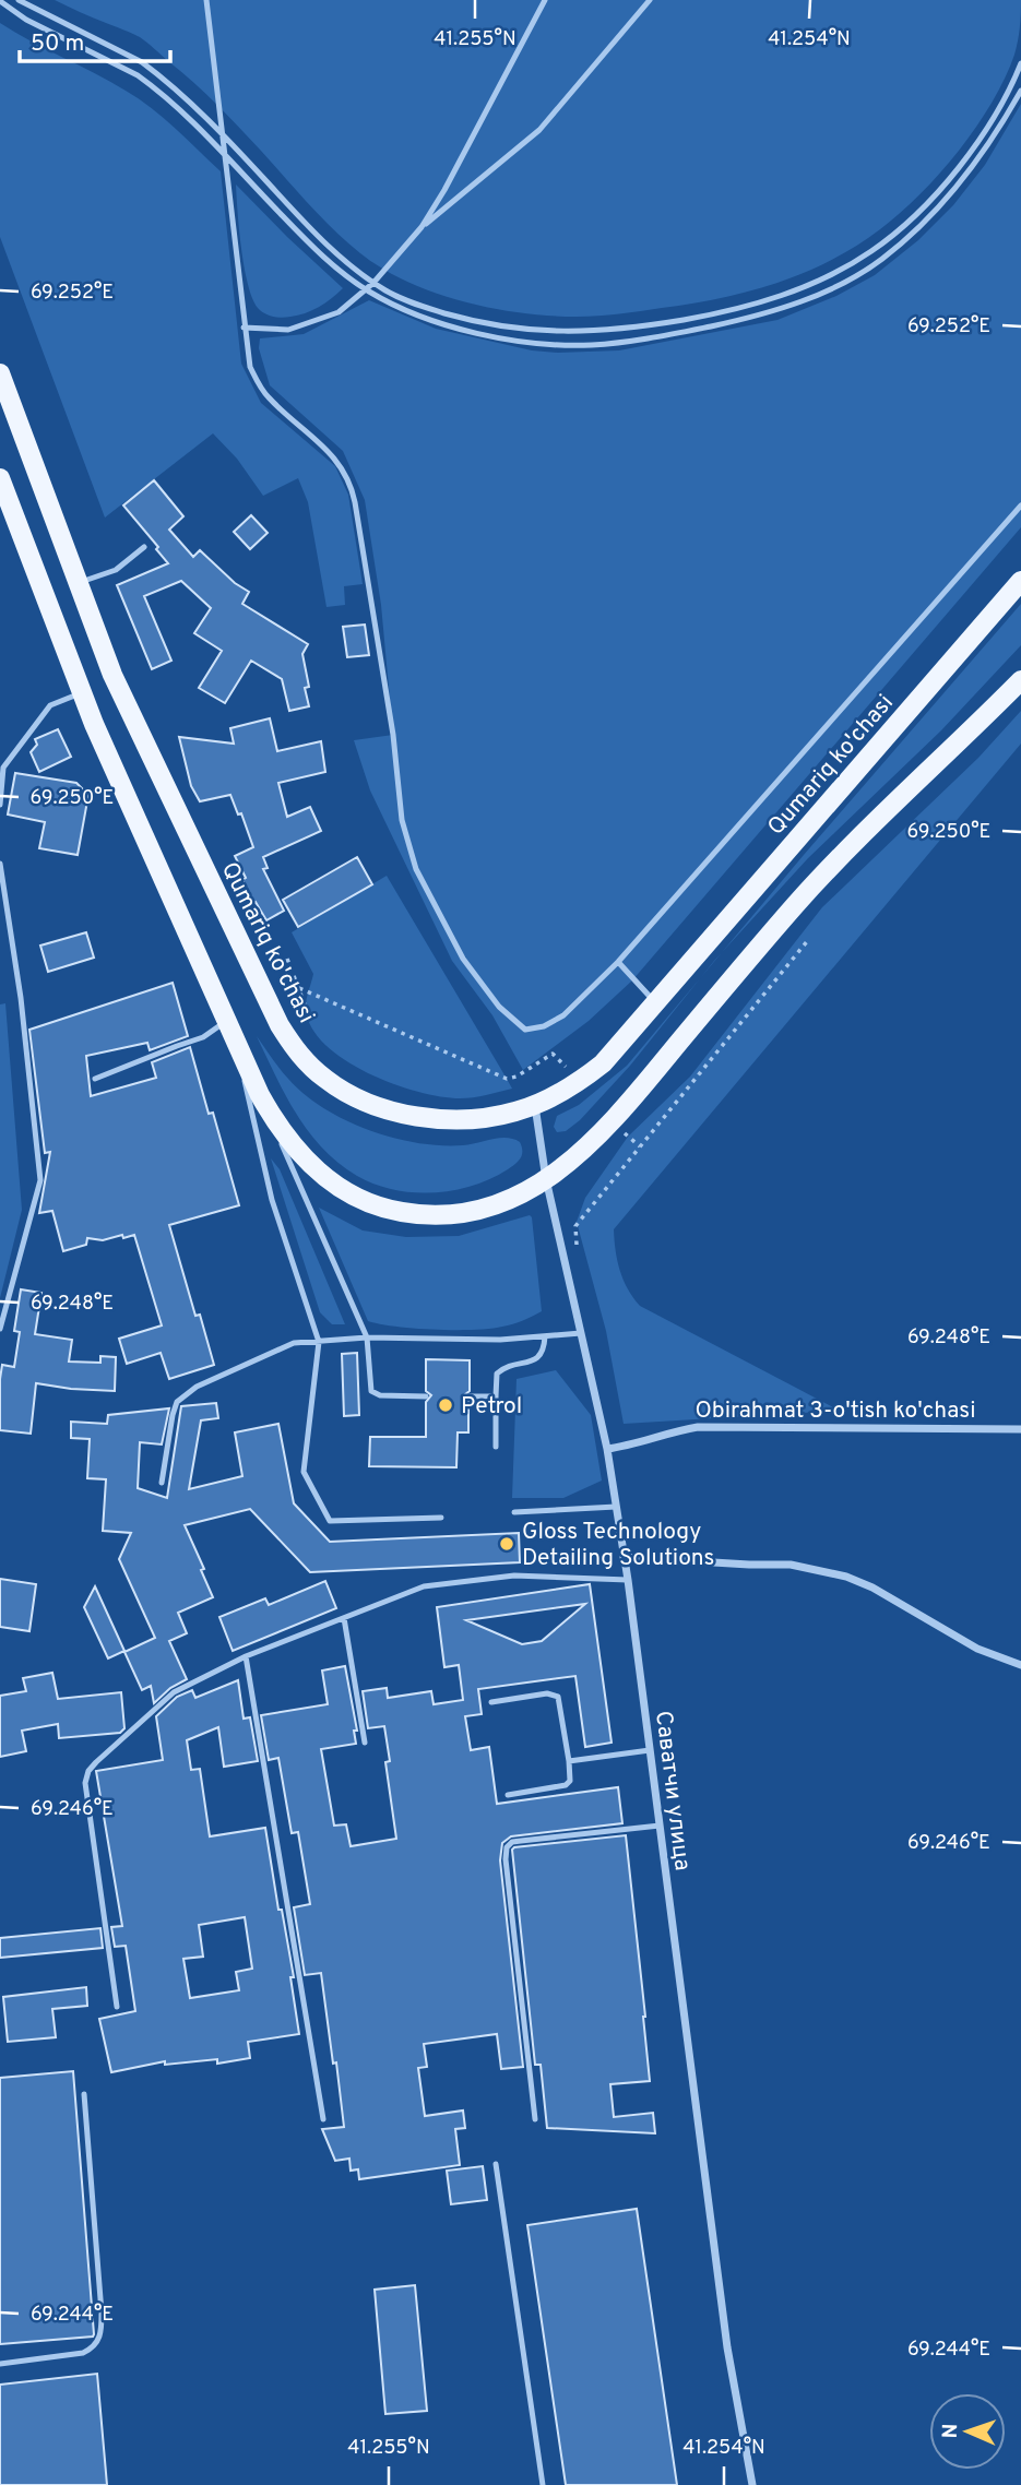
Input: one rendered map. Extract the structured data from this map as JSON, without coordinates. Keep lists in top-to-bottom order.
{
  "streets": {
    "main road": ["Qumariq ko'chasi"],
    "street": ["Obirahmat 3-o'tish ko'chasi", "Саватчи улица"]
  },
  "crossings": [
    ["Qumariq ko'chasi", "Саватчи улица"],
    ["Obirahmat 3-o'tish ko'chasi", "Саватчи улица"]
  ],
  "places": ["Petrol", "Gloss Technology Detailing Solutions"],
  "scale_bar": "50 m",
  "north": "left",
  "coordinates": [
    "41.255°N",
    "41.254°N",
    "69.252°E",
    "69.250°E",
    "69.248°E",
    "69.246°E",
    "69.244°E"
  ]
}
